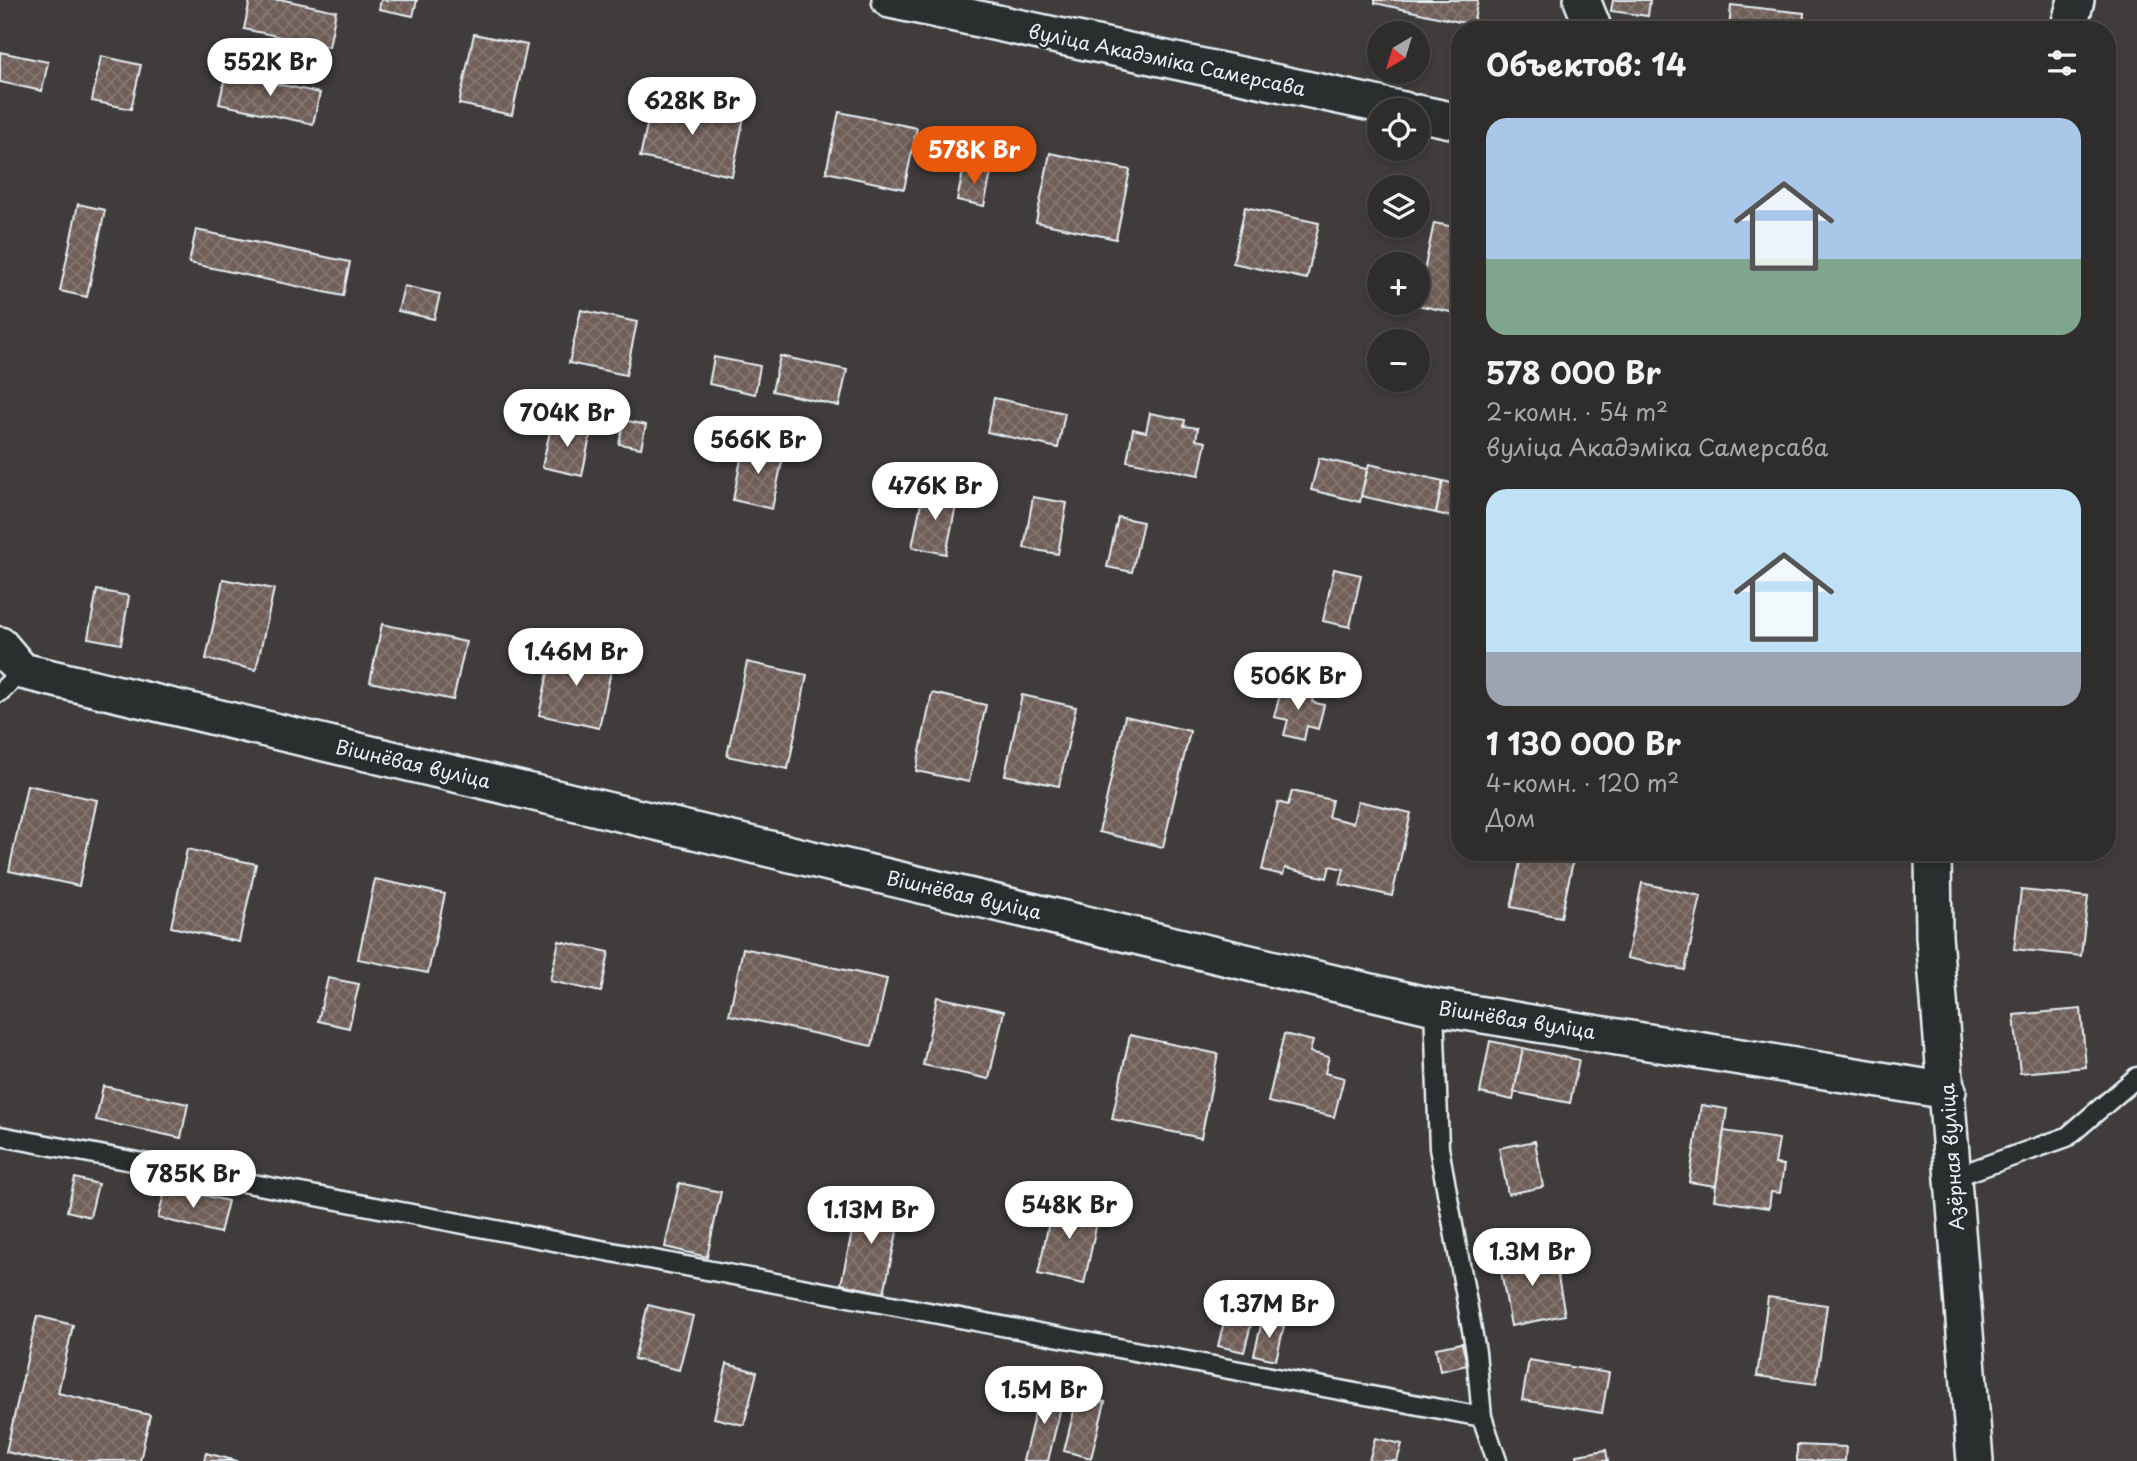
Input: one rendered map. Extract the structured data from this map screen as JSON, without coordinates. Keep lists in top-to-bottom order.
{
  "streets": {
    "street": ["вуліца Акадэміка Самерсава", "Вішнёвая вуліца", "Азёрная вуліца"]
  },
  "crossings": [
    ["Вішнёвая вуліца", "Азёрная вуліца"]
  ],
  "north": "bottom left",
  "page": {
    "map_buttons": ["+", "−"],
    "heading": "Объектов: 14",
    "price": [
      "552K Br",
      "628K Br",
      "578K Br",
      "704K Br",
      "566K Br",
      "476K Br",
      "1.46M Br",
      "506K Br",
      "785K Br",
      "548K Br",
      "1.13M Br",
      "1.3M Br",
      "1.37M Br",
      "1.5M Br"
    ],
    "list": [
      {
        "name": "578 000 Br",
        "note": "2-комн. · 54 m² · вуліца Акадэміка Самерсава"
      },
      {
        "name": "1 130 000 Br",
        "note": "4-комн. · 120 m² · Дом"
      }
    ]
  }
}
